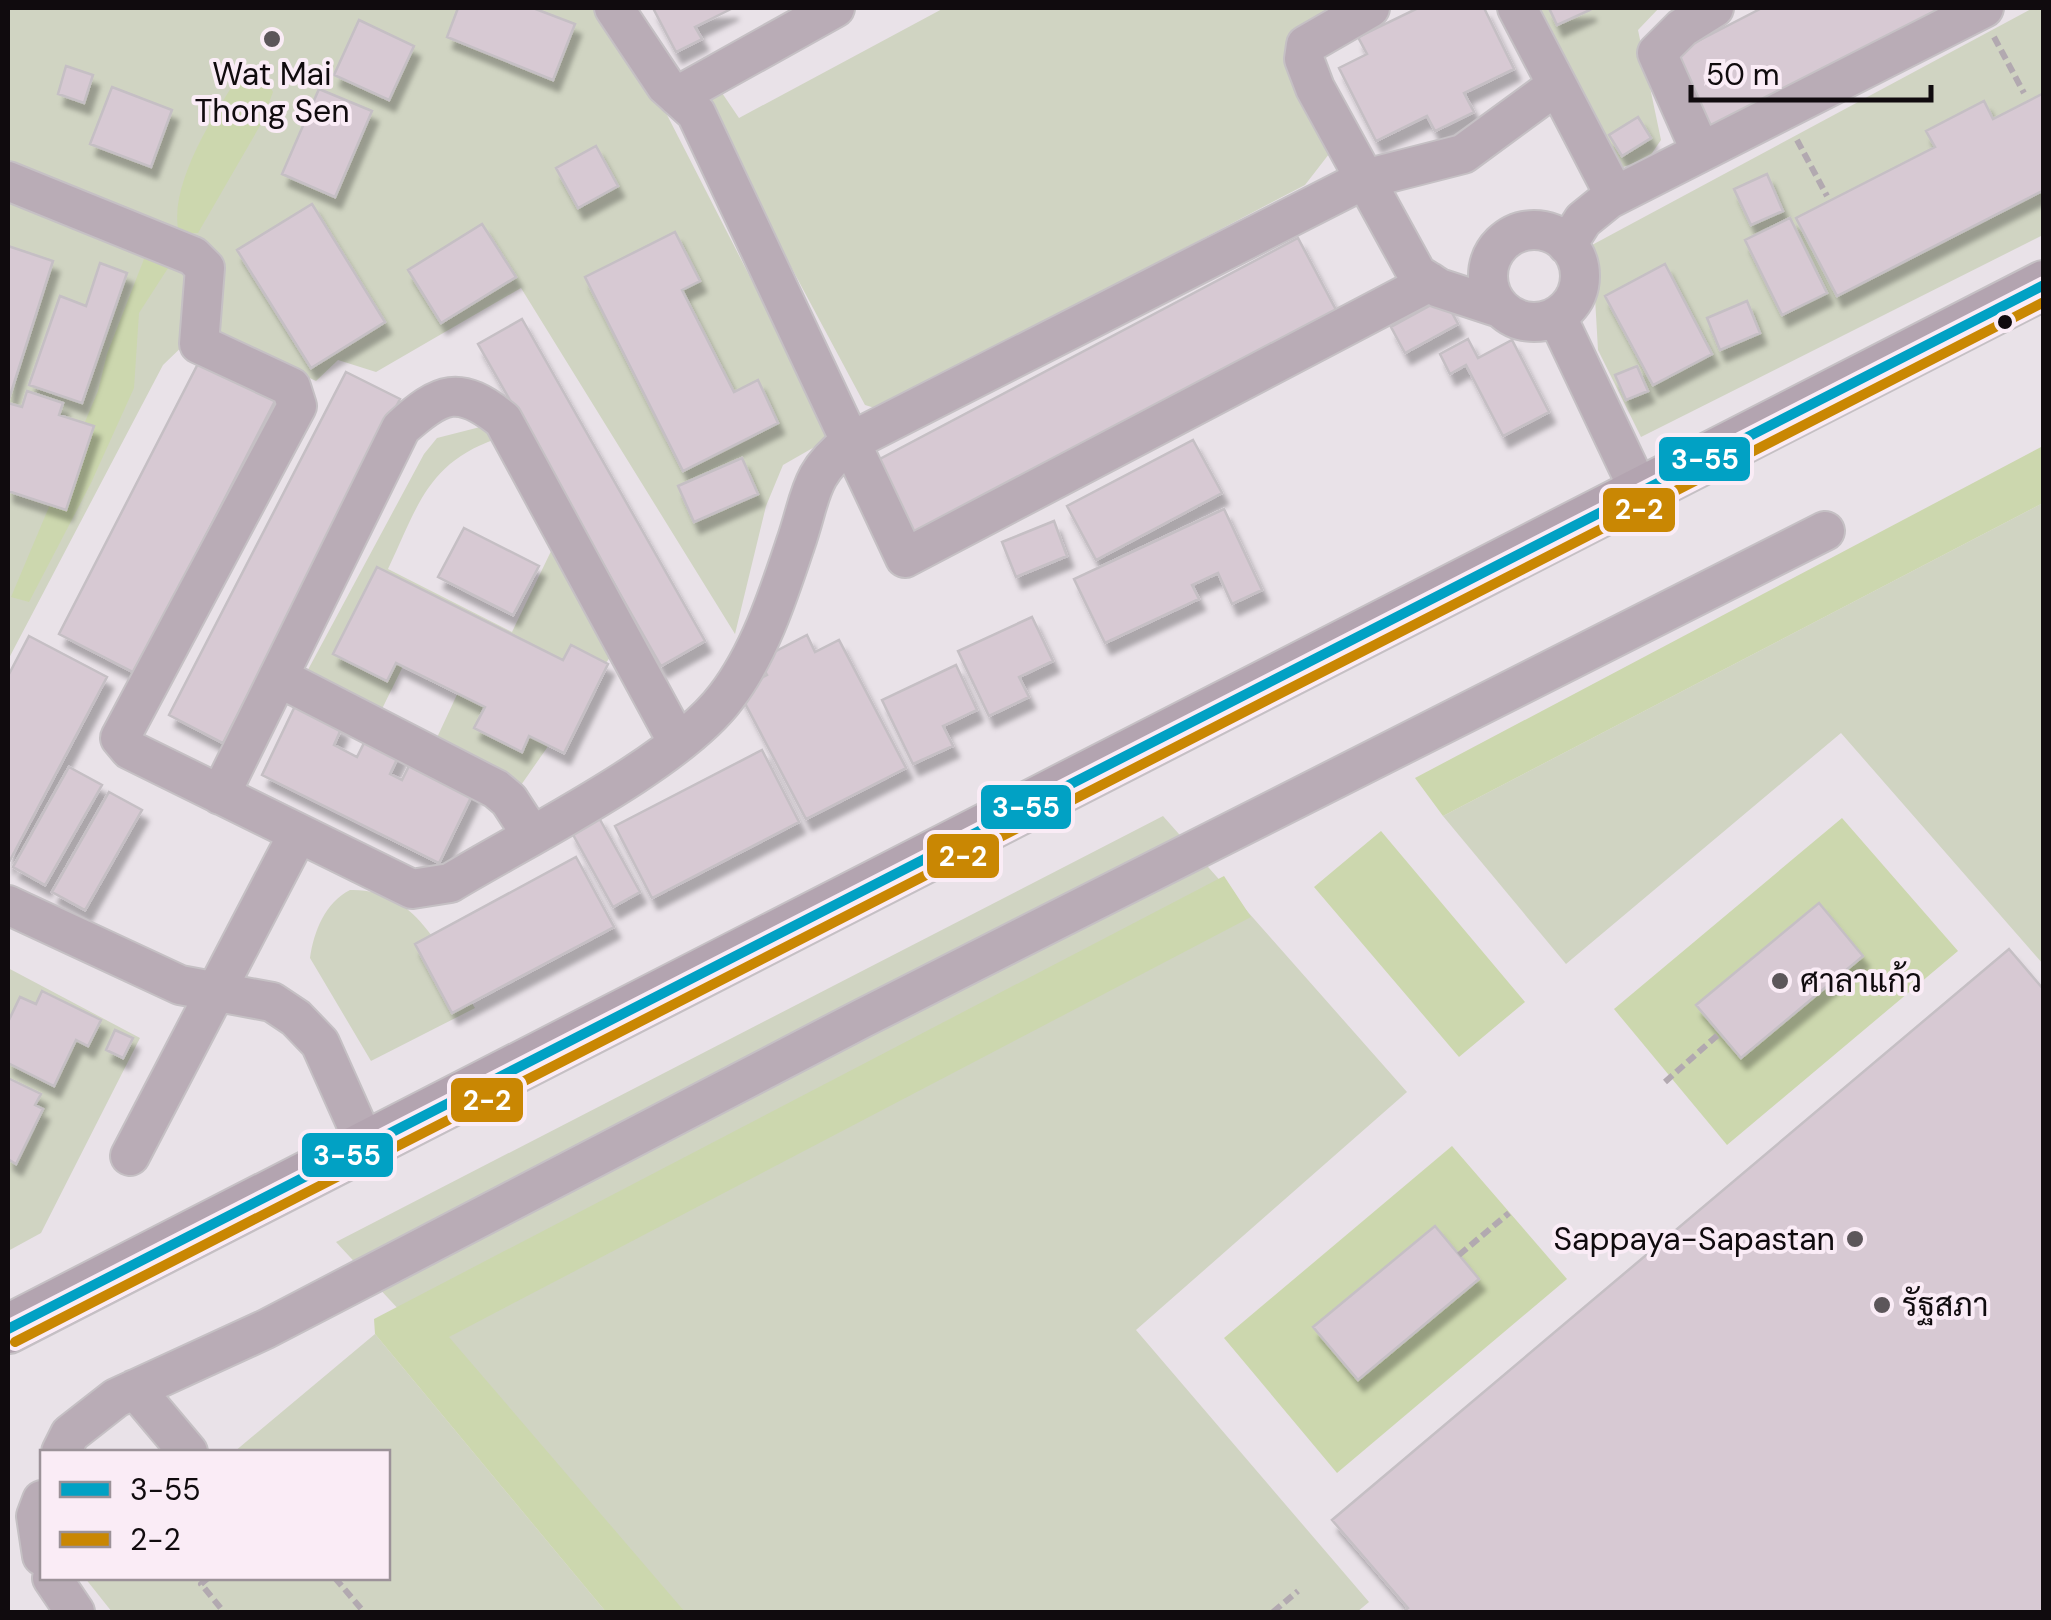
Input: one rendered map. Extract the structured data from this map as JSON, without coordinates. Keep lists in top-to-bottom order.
{
  "places": [
    "Wat Mai Thong Sen",
    "ศาลาแก้ว",
    "Sappaya-Sapastan",
    "รัฐสภา"
  ],
  "lines": ["transit line 3-55", "transit line 2-2"],
  "legend": ["3-55", "2-2"],
  "scale_bar": "50 m"
}
